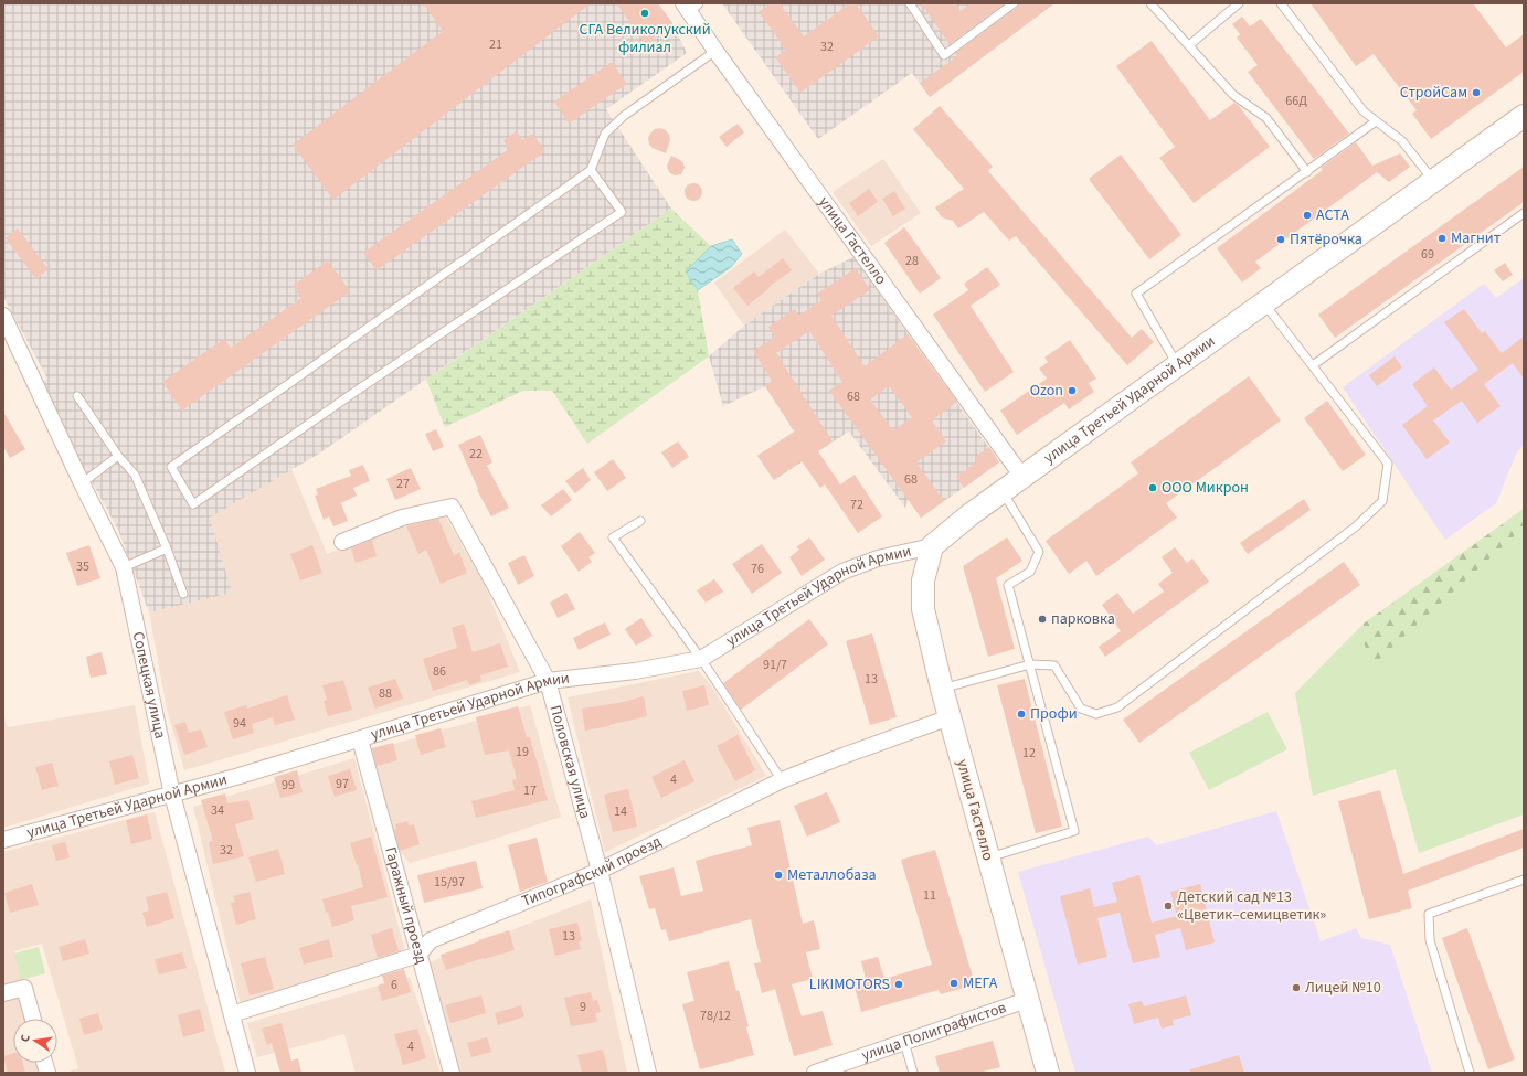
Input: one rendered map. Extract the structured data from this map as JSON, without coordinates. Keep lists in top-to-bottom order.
{
  "streets": {
    "main road": ["улица Гастелло", "улица Третьей Ударной Армии"],
    "street": [
      "Сопецкая улица",
      "Половская улица",
      "Типографский проезд",
      "Гаражный проезд",
      "улица Полиграфистов"
    ]
  },
  "crossings": [
    ["улица Гастелло", "улица Третьей Ударной Армии"],
    ["улица Гастелло", "Типографский проезд"],
    ["улица Гастелло", "улица Полиграфистов"],
    ["улица Третьей Ударной Армии", "Сопецкая улица"],
    ["улица Третьей Ударной Армии", "Половская улица"],
    ["улица Третьей Ударной Армии", "Гаражный проезд"],
    ["Сопецкая улица", "Типографский проезд"],
    ["Половская улица", "Типографский проезд"],
    ["Типографский проезд", "Гаражный проезд"]
  ],
  "places": [
    "СГА Великолукский филиал",
    "СтройСам",
    "АСТА",
    "Магнит",
    "Пятёрочка",
    "Ozon",
    "ООО Микрон",
    "парковка",
    "Профи",
    "Металлобаза",
    "Детский сад №13 «Цветик–семицветик»",
    "МЕГА",
    "LIKIMOTORS",
    "Лицей №10"
  ],
  "house_numbers": [
    "21",
    "32",
    "66Д",
    "69",
    "28",
    "68",
    "22",
    "68",
    "27",
    "72",
    "35",
    "76",
    "91/7",
    "86",
    "13",
    "88",
    "94",
    "19",
    "12",
    "4",
    "97",
    "99",
    "17",
    "34",
    "14",
    "32",
    "15/97",
    "11",
    "13",
    "6",
    "9",
    "78/12",
    "4"
  ],
  "north": "left"
}
